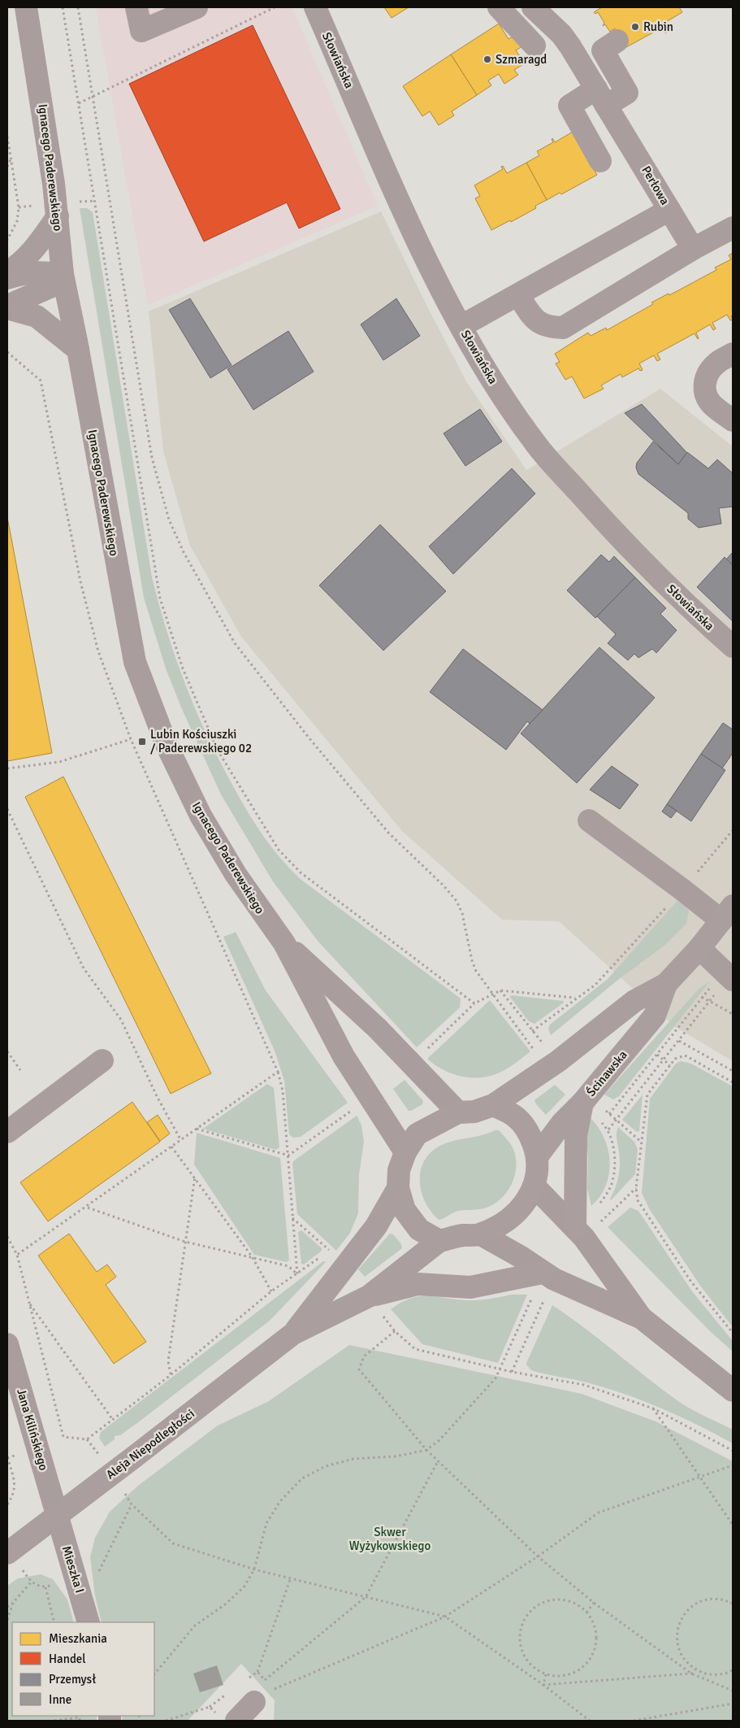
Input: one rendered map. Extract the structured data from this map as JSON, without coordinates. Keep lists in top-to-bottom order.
{
  "streets": {
    "main road": ["Ścinawska", "Aleja Niepodległości"],
    "street": [
      "Słowiańska",
      "Ignacego Paderewskiego",
      "Perłowa",
      "Jana Kilińskiego",
      "Mieszka I"
    ]
  },
  "crossings": [
    ["Słowiańska", "Perłowa"],
    ["Ignacego Paderewskiego", "Ścinawska"],
    ["Ignacego Paderewskiego", "Aleja Niepodległości"],
    ["Ścinawska", "Aleja Niepodległości"],
    ["Jana Kilińskiego", "Aleja Niepodległości"],
    ["Jana Kilińskiego", "Mieszka I"],
    ["Aleja Niepodległości", "Mieszka I"]
  ],
  "parks": ["Skwer Wyżykowskiego"],
  "places": {
    "other": ["Rubin", "Szmaragd"],
    "transit": ["Lubin Kościuszki / Paderewskiego 02"]
  },
  "legend": [
    "Mieszkania",
    "Handel",
    "Przemysł",
    "Inne"
  ]
}
